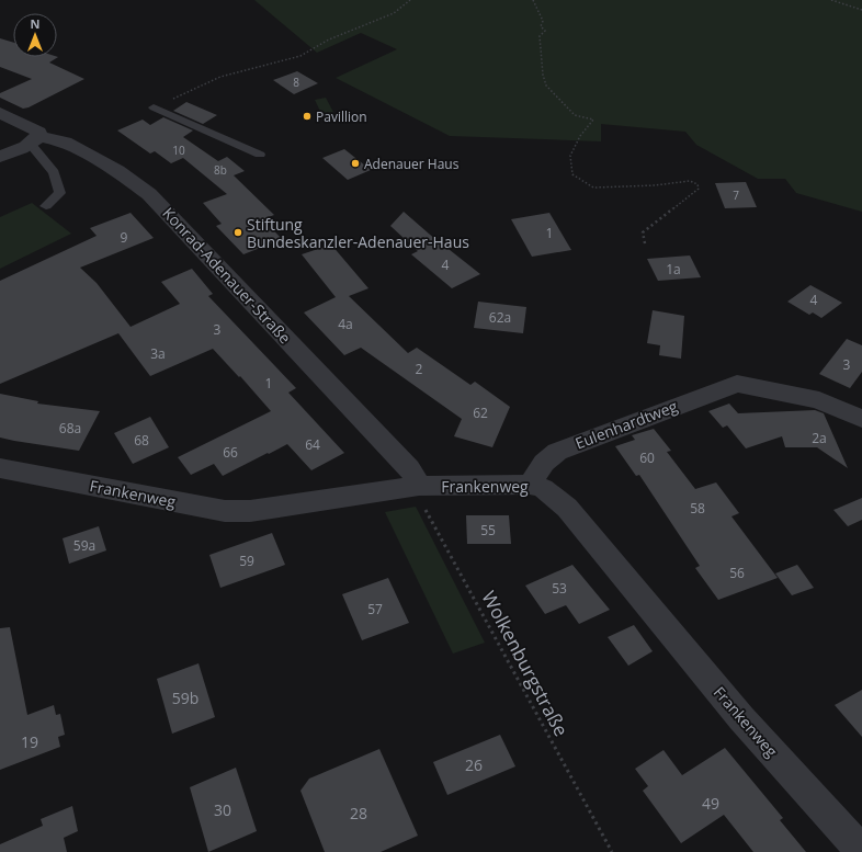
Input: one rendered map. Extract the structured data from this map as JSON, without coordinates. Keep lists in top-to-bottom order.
{
  "streets": {
    "street": ["Konrad-Adenauer-Straße", "Eulenhardtweg", "Frankenweg"],
    "path": ["Wolkenburgstraße"]
  },
  "crossings": [
    ["Konrad-Adenauer-Straße", "Frankenweg"],
    ["Konrad-Adenauer-Straße", "Wolkenburgstraße"],
    ["Eulenhardtweg", "Frankenweg"],
    ["Frankenweg", "Wolkenburgstraße"]
  ],
  "places": ["Pavillion", "Adenauer Haus", "Stiftung Bundeskanzler-Adenauer-Haus"],
  "house_numbers": [
    "8",
    "10",
    "8b",
    "7",
    "1",
    "9",
    "4",
    "1a",
    "4",
    "62a",
    "4a",
    "3",
    "3a",
    "3",
    "2",
    "1",
    "62",
    "68a",
    "2a",
    "68",
    "64",
    "66",
    "60",
    "58",
    "55",
    "59a",
    "59",
    "56",
    "53",
    "57",
    "59b",
    "19",
    "26",
    "49",
    "30",
    "28"
  ],
  "north": "top"
}
